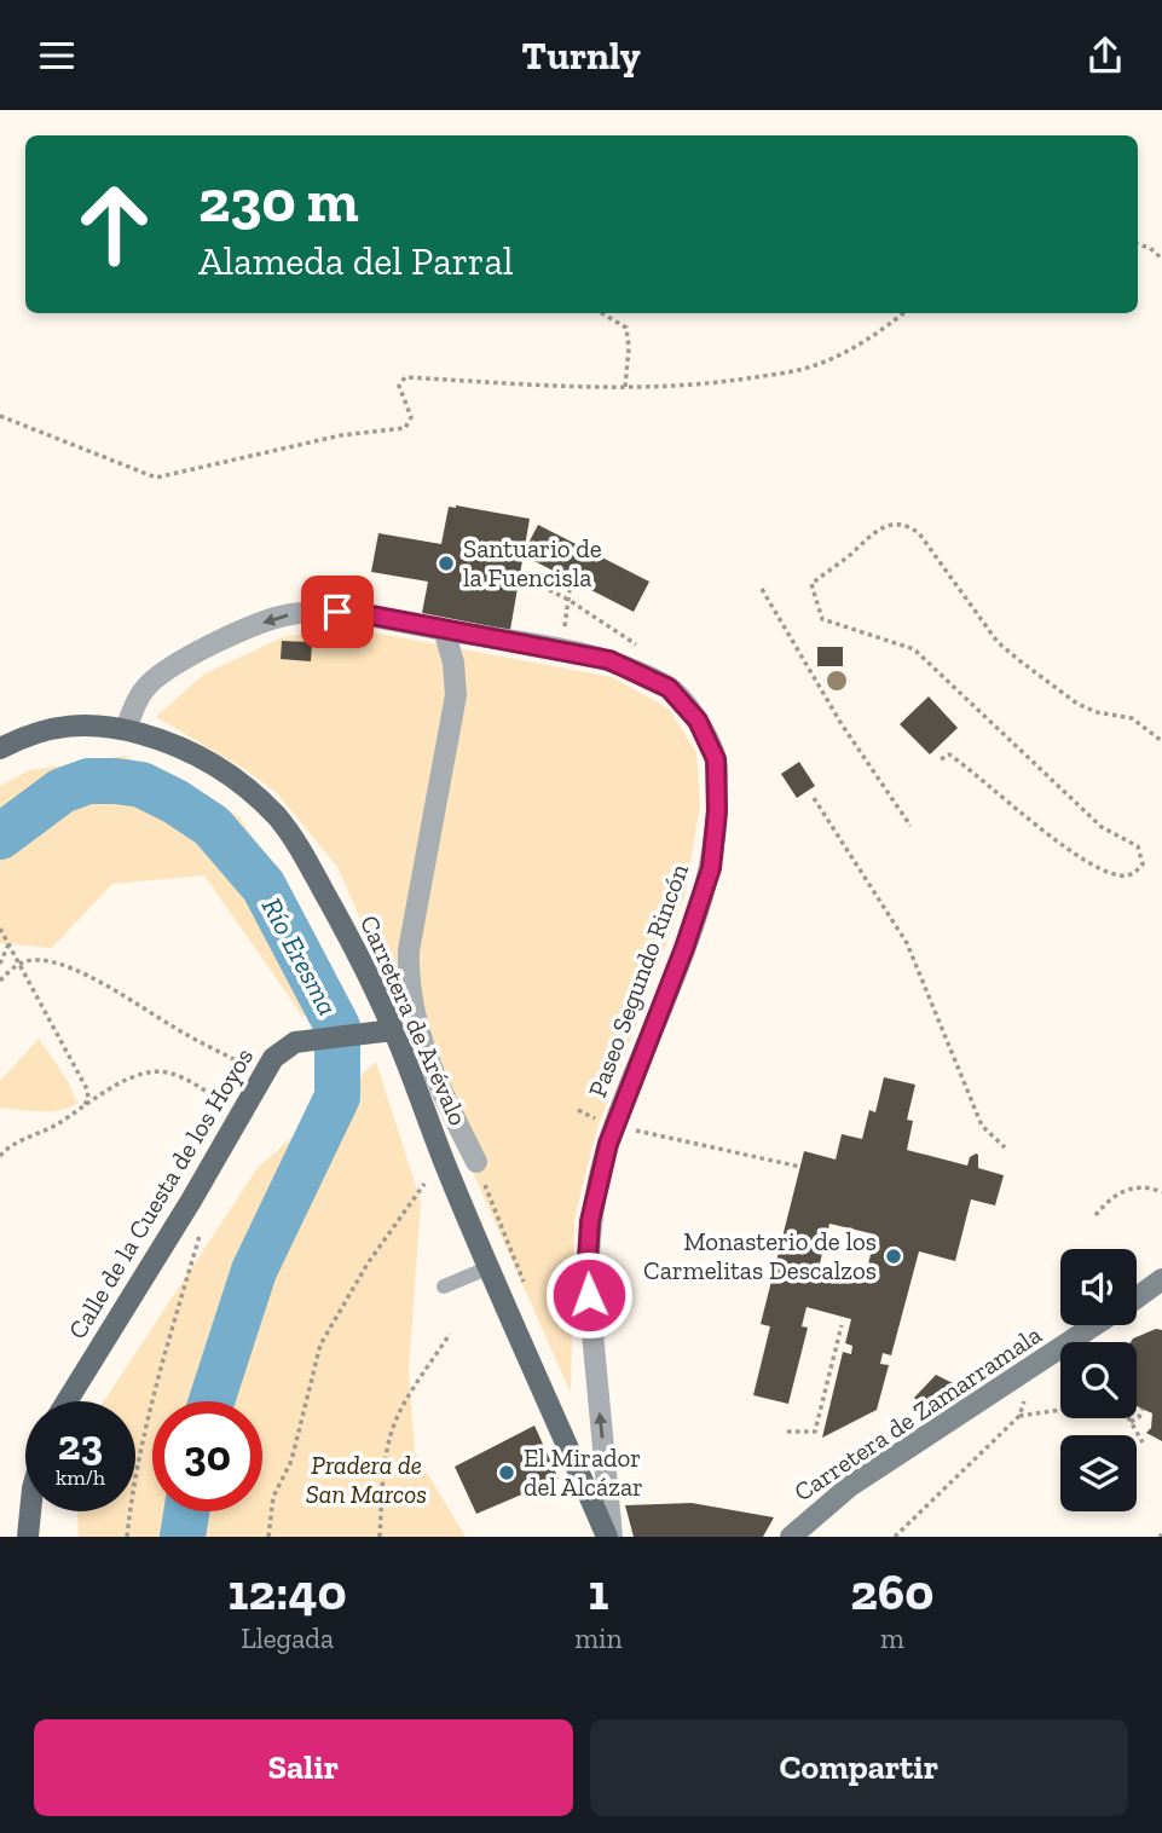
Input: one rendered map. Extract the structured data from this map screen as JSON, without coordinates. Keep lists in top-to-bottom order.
{
  "streets": {
    "main road": ["Carretera de Arévalo", "Calle de la Cuesta de los Hoyos"],
    "street": ["Paseo Segundo Rincón", "Carretera de Zamarramala"]
  },
  "crossings": [
    ["Paseo Segundo Rincón", "Carretera de Arévalo"],
    ["Carretera de Arévalo", "Calle de la Cuesta de los Hoyos"]
  ],
  "water": ["Río Eresma"],
  "parks": ["Pradera de San Marcos"],
  "places": ["Santuario de la Fuencisla", "Monasterio de los Carmelitas Descalzos", "El Mirador del Alcázar"],
  "page": {
    "header": "Turnly",
    "turn": ["230 m", "Alameda del Parral"],
    "speed": "23 km/h",
    "limit": "30",
    "eta": [
      "12:40",
      "Llegada",
      "1",
      "min",
      "260",
      "m"
    ],
    "buttons": ["Salir", "Compartir"]
  }
}
